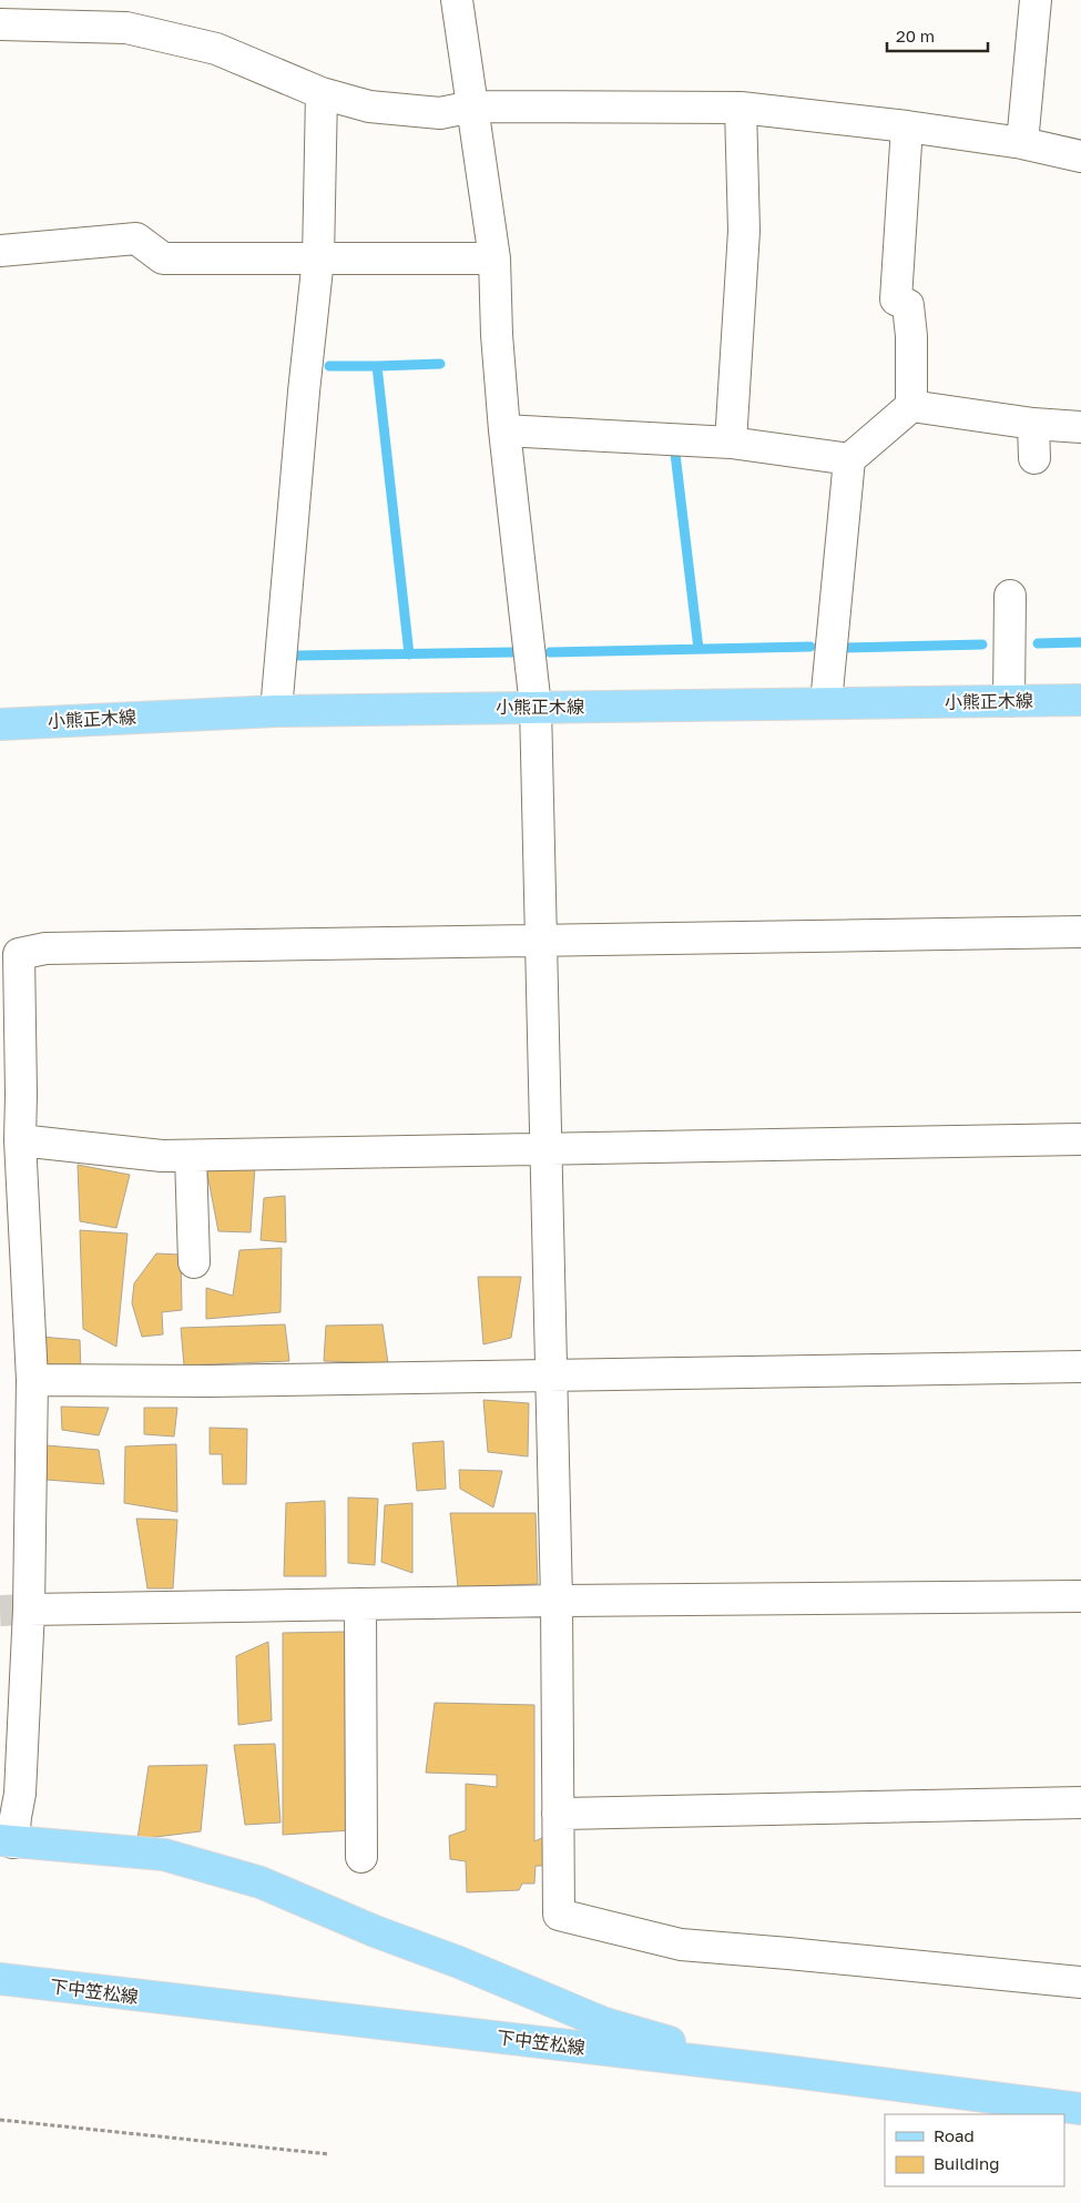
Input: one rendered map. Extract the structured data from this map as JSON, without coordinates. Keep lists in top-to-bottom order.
{
  "streets": {
    "main road": ["小熊正木線", "下中笠松線"]
  },
  "legend": ["Road", "Building"],
  "scale_bar": "20 m"
}
